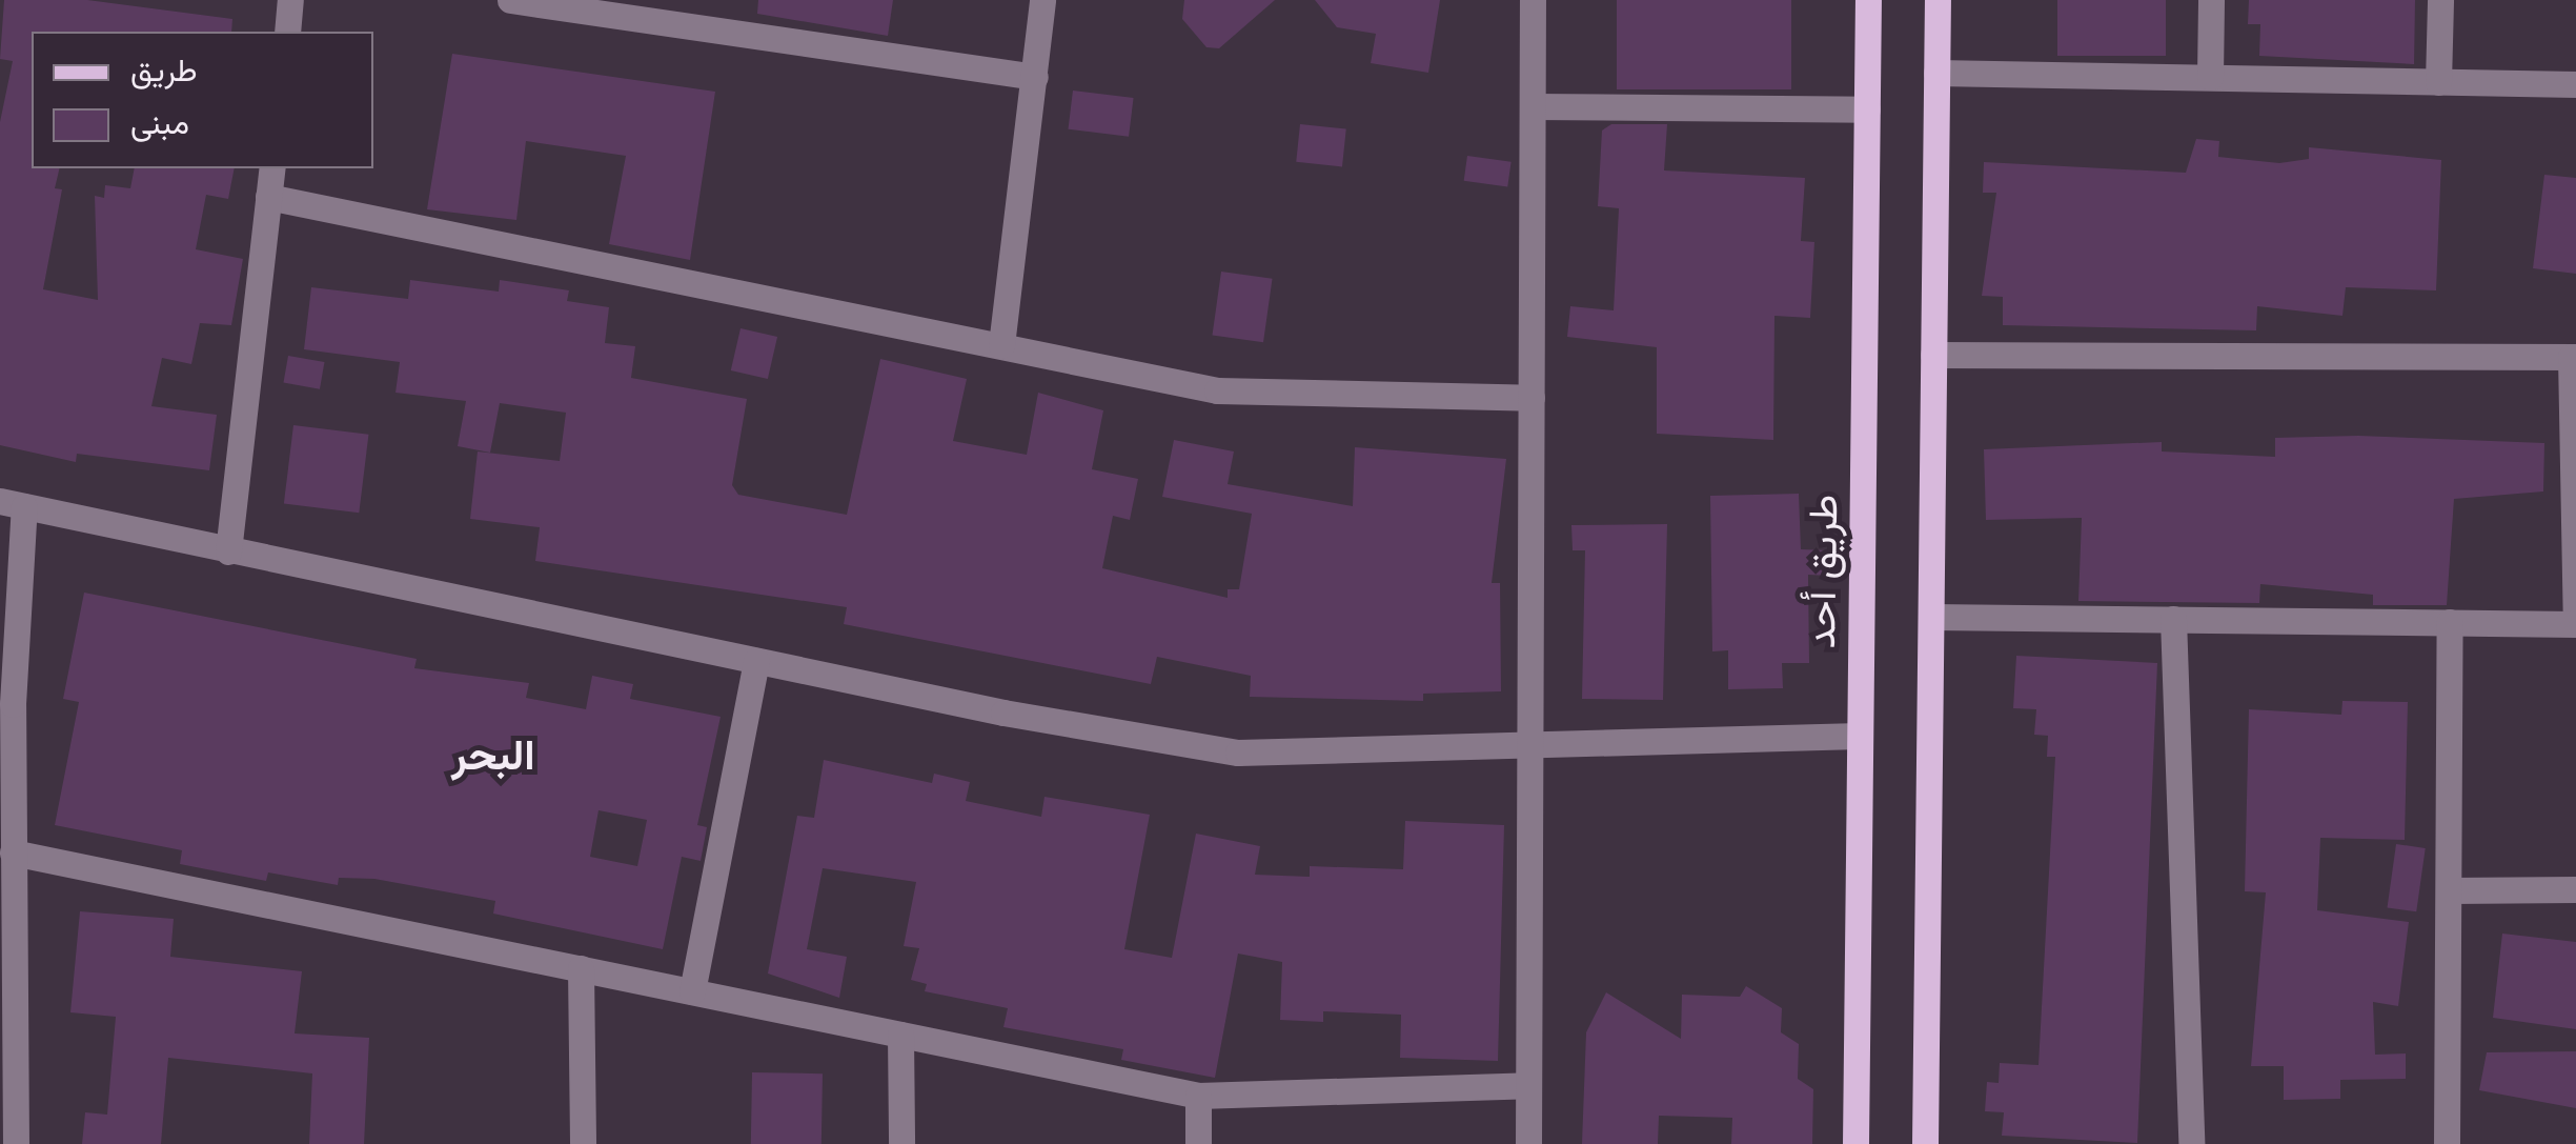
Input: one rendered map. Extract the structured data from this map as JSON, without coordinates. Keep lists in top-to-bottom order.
{
  "streets": {
    "main road": ["طريق أحد"]
  },
  "districts": ["البحر"],
  "legend": ["طريق", "مبنى"]
}
